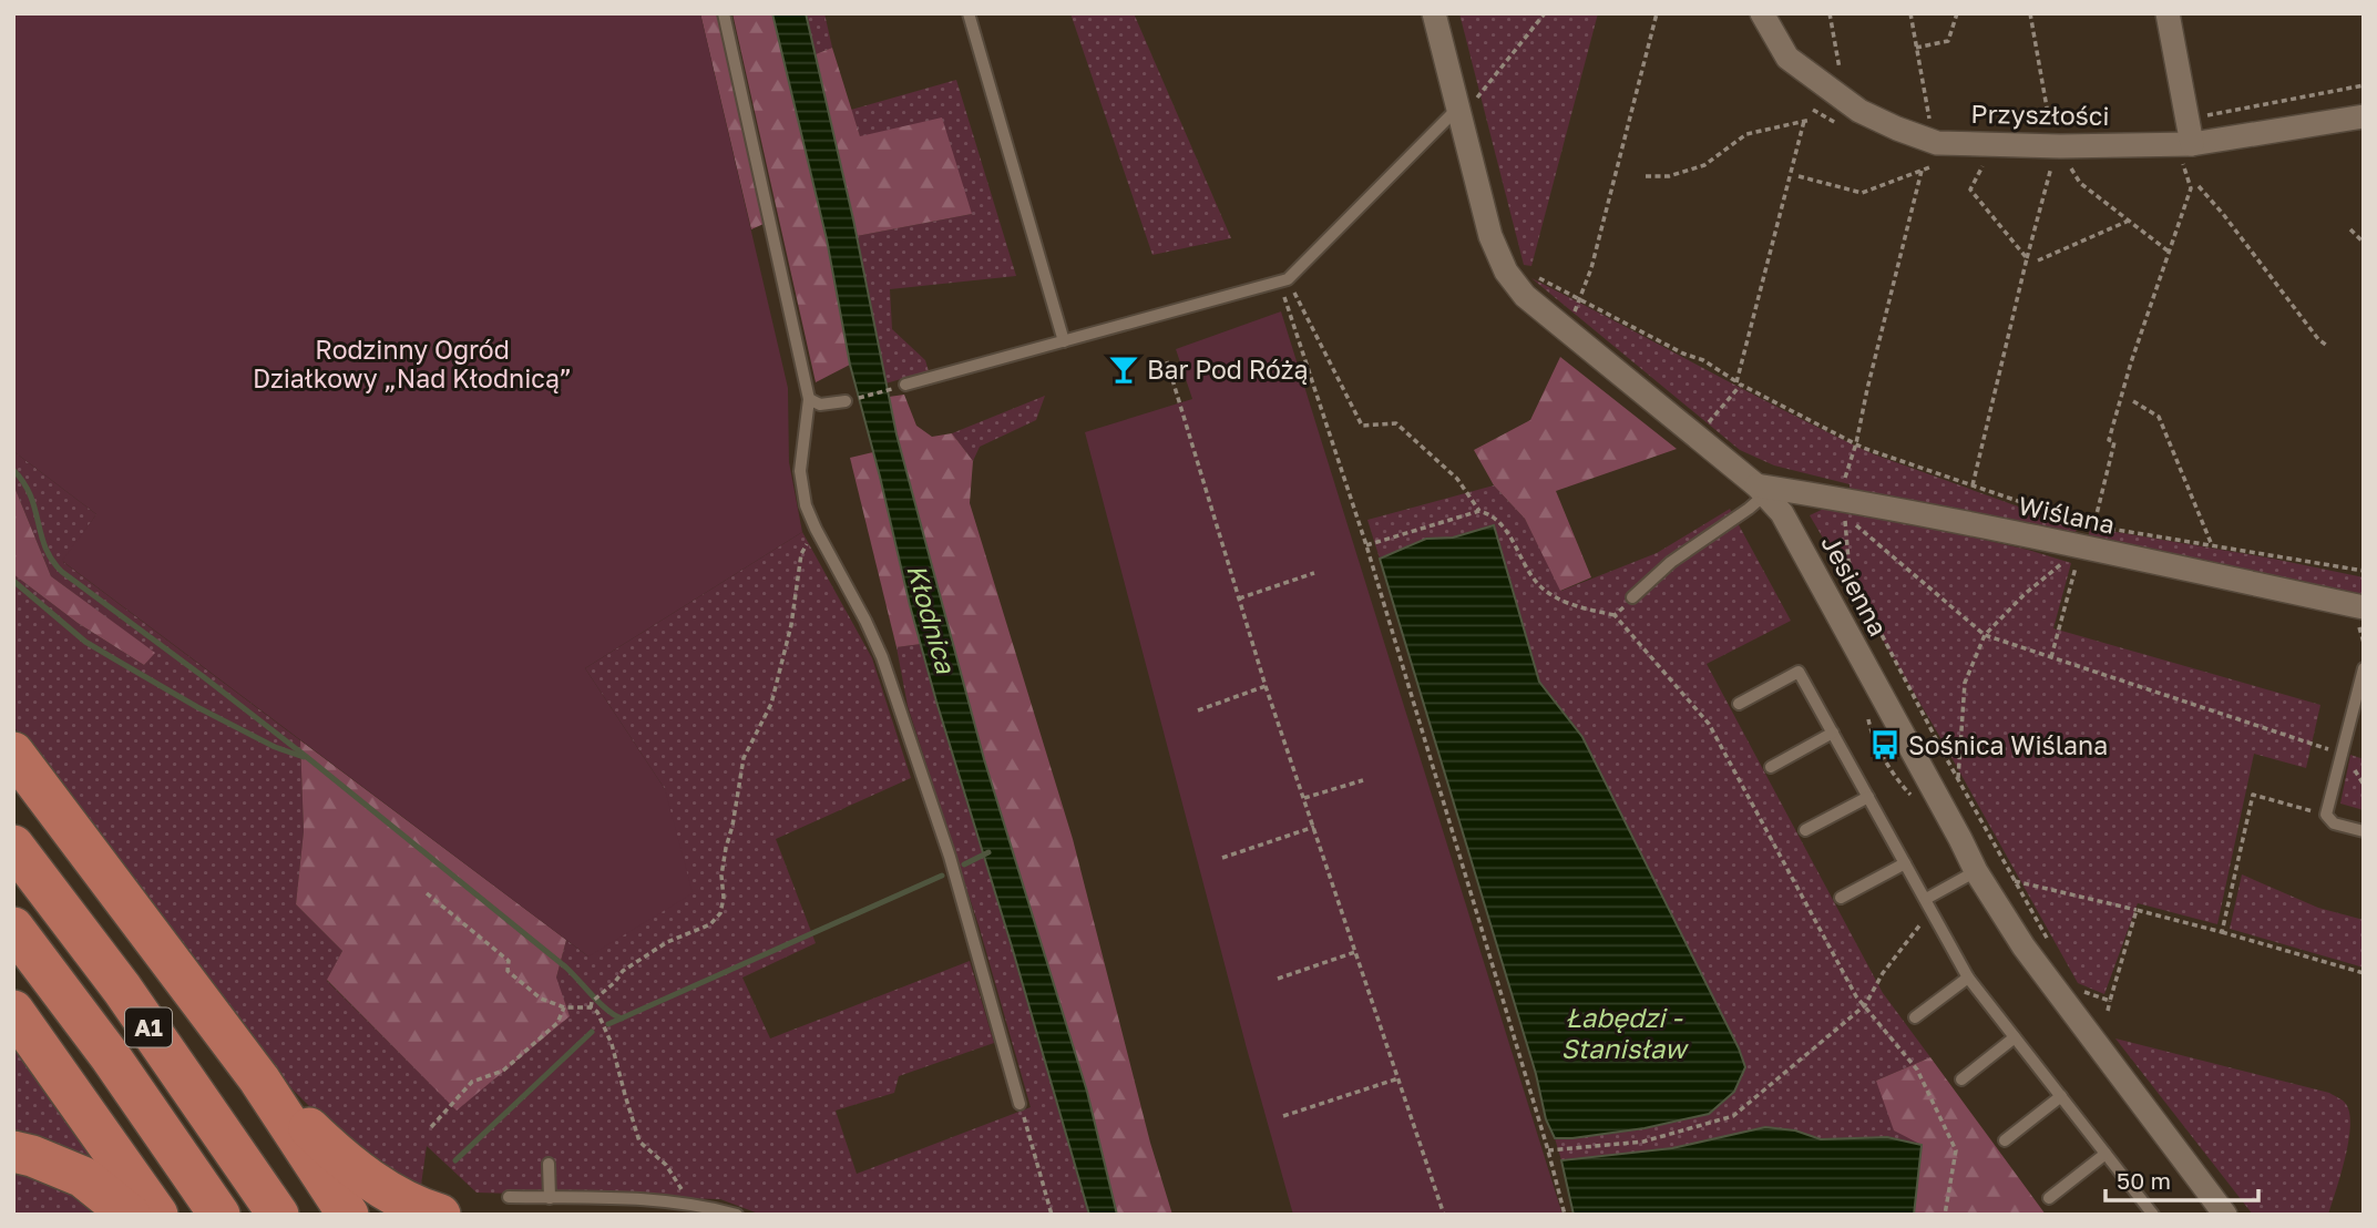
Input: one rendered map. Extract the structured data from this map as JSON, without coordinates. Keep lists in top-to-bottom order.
{
  "streets": {
    "highway": ["A1"],
    "street": ["Przyszłości", "Wiślana", "Jesienna"]
  },
  "crossings": [
    ["Wiślana", "Jesienna"]
  ],
  "water": ["Kłodnica", "Łabędzi - Stanisław"],
  "parks": ["Rodzinny Ogród Działkowy „Nad Kłodnicą”"],
  "places": {
    "bar": ["Bar Pod Różą"],
    "bus stop": ["Sośnica Wiślana"]
  },
  "scale_bar": "50 m"
}
